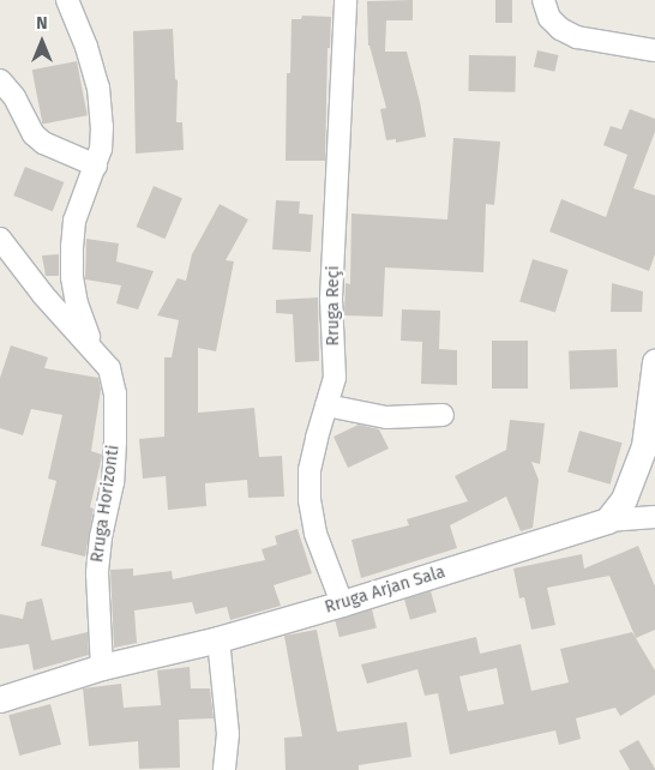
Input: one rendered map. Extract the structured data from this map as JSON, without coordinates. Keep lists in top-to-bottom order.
{
  "streets": {
    "street": ["Rruga Reçi", "Rruga Horizonti", "Rruga Arjan Sala"]
  },
  "crossings": [
    ["Rruga Reçi", "Rruga Arjan Sala"],
    ["Rruga Horizonti", "Rruga Arjan Sala"]
  ],
  "north": "top"
}
